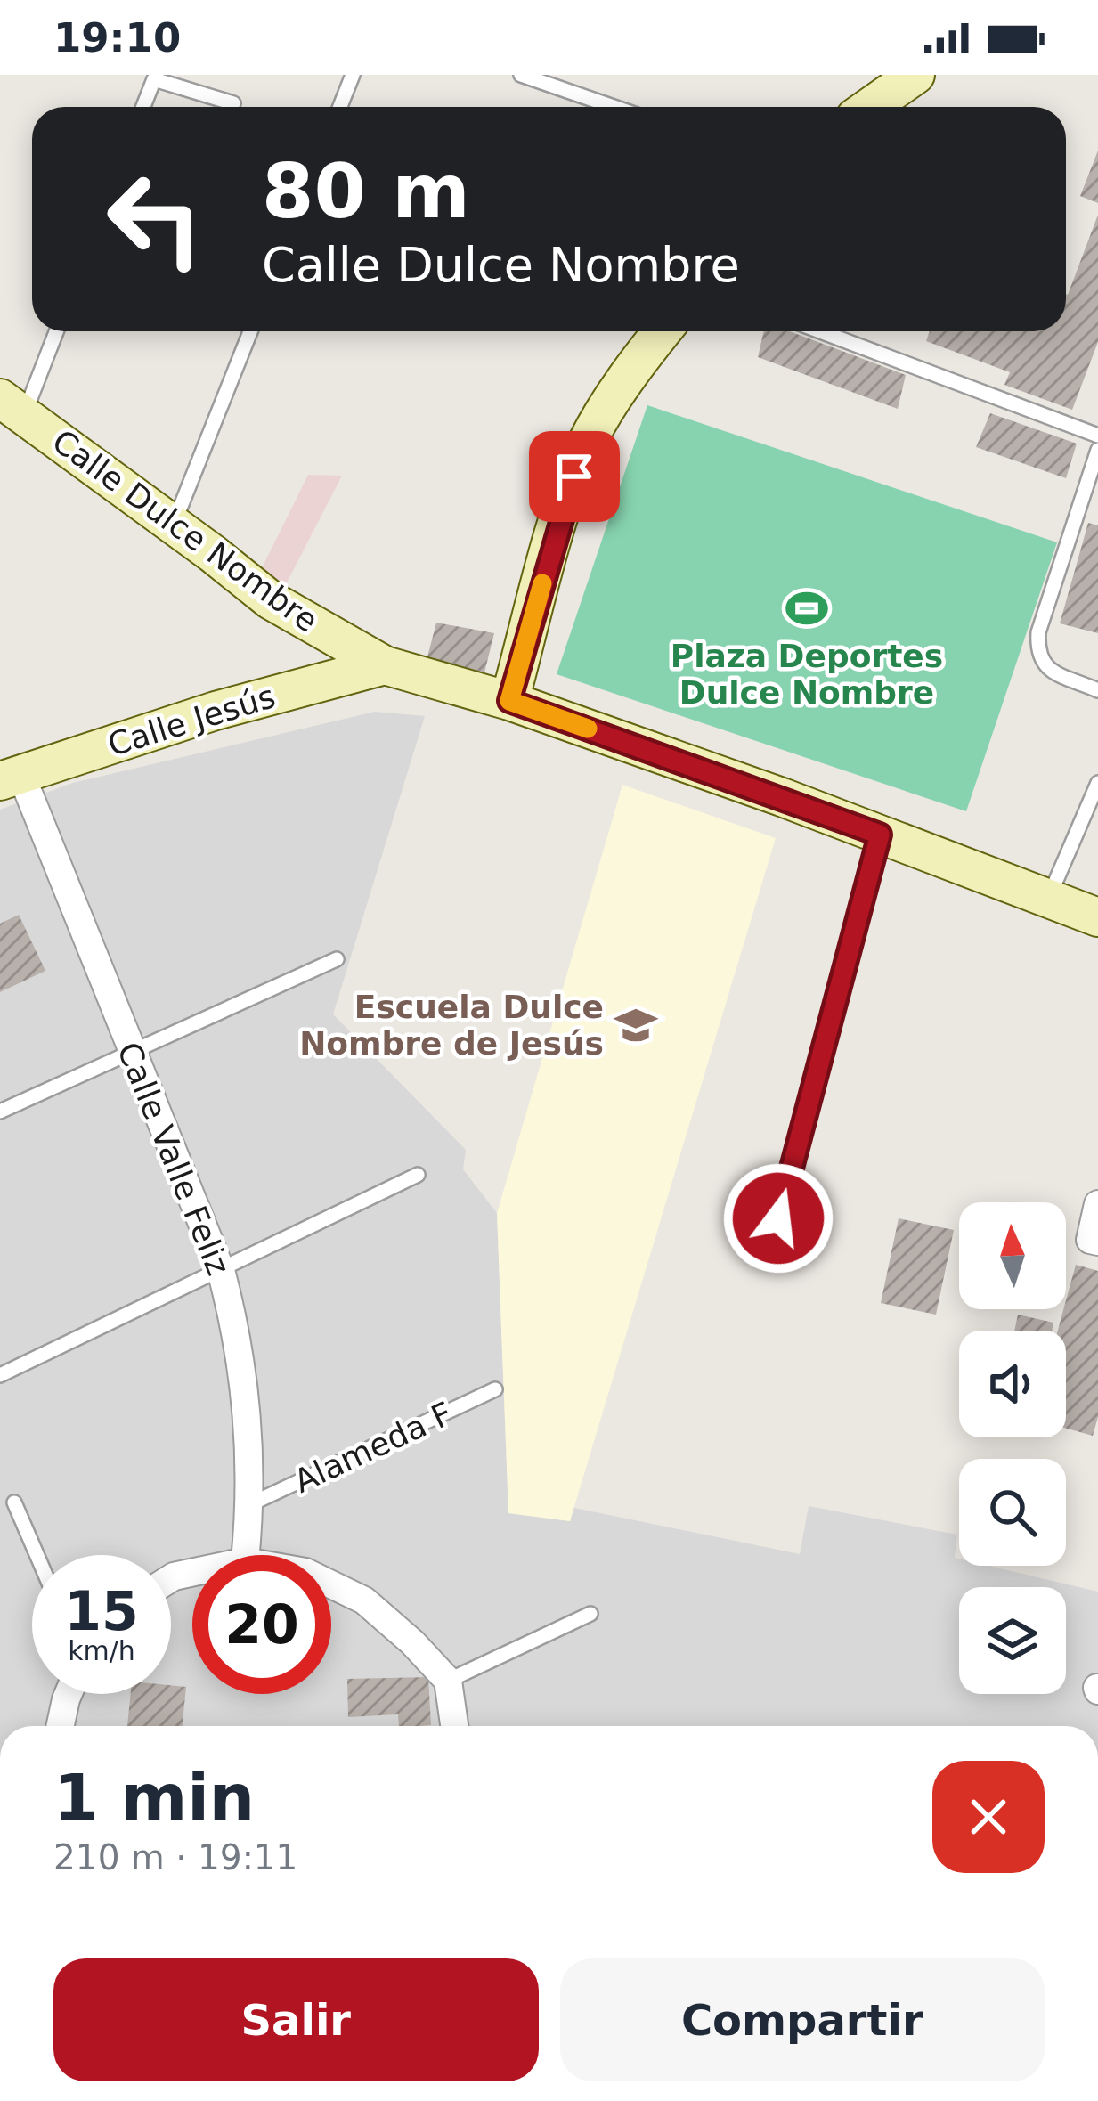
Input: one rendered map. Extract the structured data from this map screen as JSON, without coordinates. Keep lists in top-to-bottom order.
{
  "streets": {
    "street": ["Calle Dulce Nombre", "Calle Jesús", "Calle Valle Feliz"],
    "lane": ["Alameda F"]
  },
  "crossings": [
    ["Calle Dulce Nombre", "Calle Jesús"],
    ["Calle Jesús", "Calle Valle Feliz"],
    ["Calle Valle Feliz", "Alameda F"]
  ],
  "places": {
    "sports": ["Plaza Deportes Dulce Nombre"],
    "school or university": ["Escuela Dulce Nombre de Jesús"]
  },
  "north": "top",
  "page": {
    "status": "19:10",
    "turn": ["80 m", "Calle Dulce Nombre"],
    "speed": "15 km/h",
    "limit": "20",
    "heading": ["1 min", "210 m · 19:11"],
    "buttons": ["Salir", "Compartir"]
  }
}
